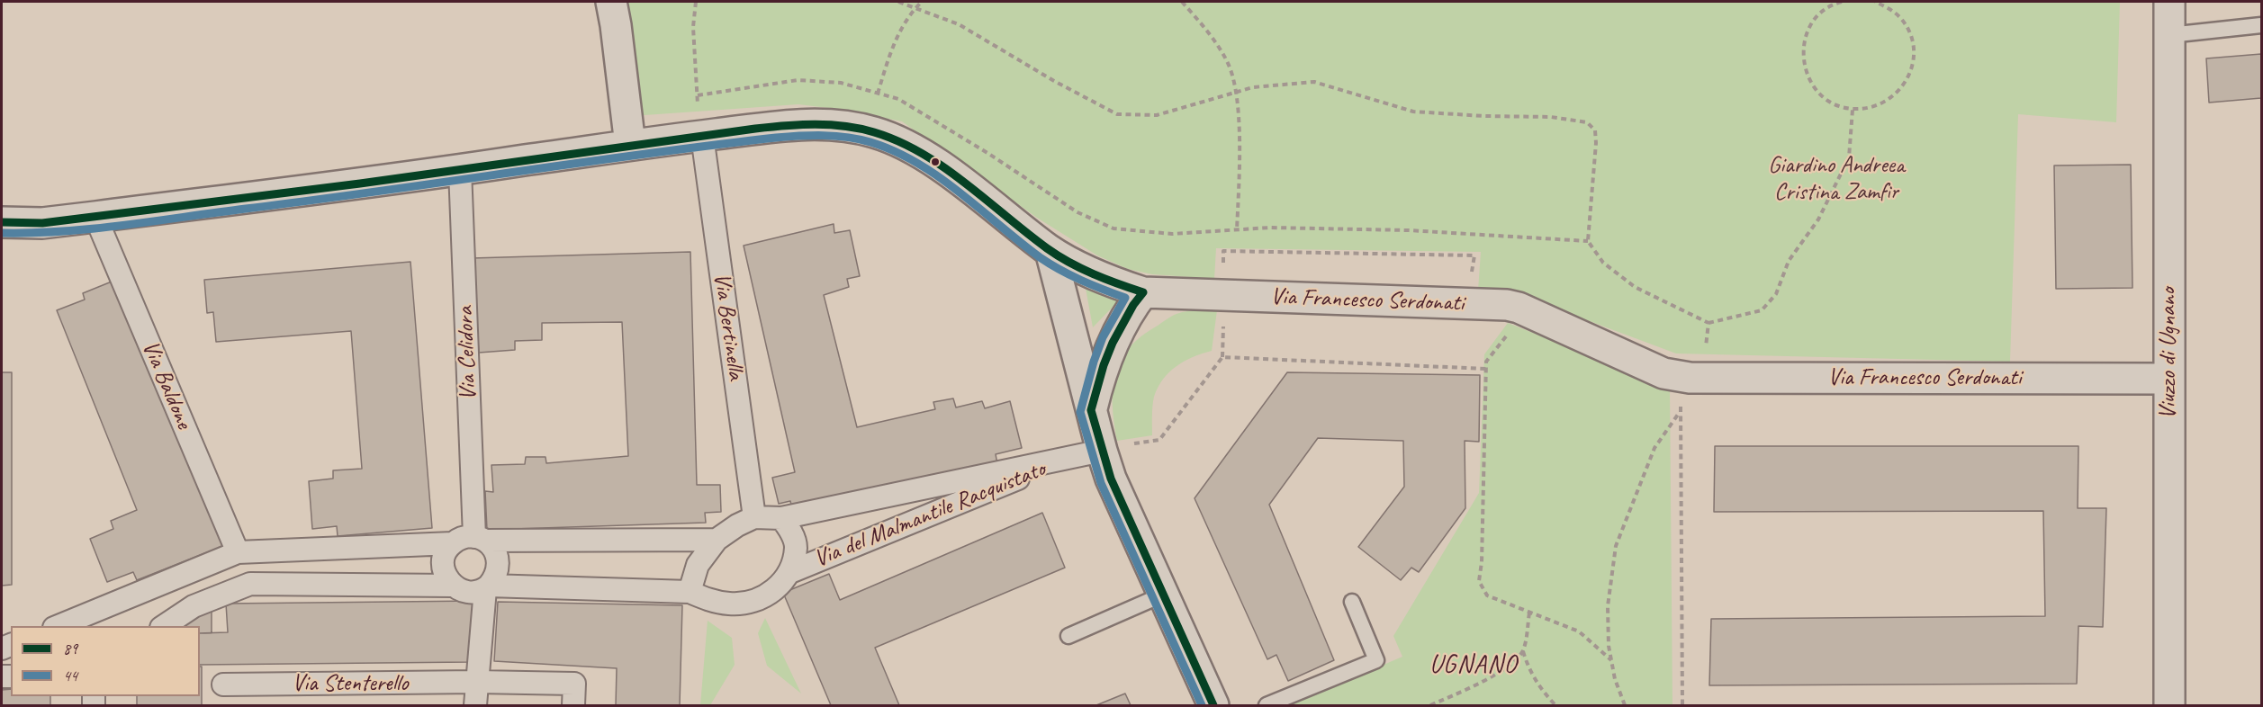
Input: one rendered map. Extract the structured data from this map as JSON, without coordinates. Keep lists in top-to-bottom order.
{
  "streets": {
    "street": [
      "Via Francesco Serdonati",
      "Via Bertinella",
      "Via Celidora",
      "Viuzzo di Ugnano",
      "Via Baldone",
      "Via del Malmantile Racquistato",
      "Via Stenterello"
    ]
  },
  "crossings": [
    ["Via Francesco Serdonati", "Via Bertinella"],
    ["Via Francesco Serdonati", "Via Celidora"],
    ["Via Francesco Serdonati", "Viuzzo di Ugnano"],
    ["Via Francesco Serdonati", "Via Baldone"],
    ["Via Bertinella", "Via del Malmantile Racquistato"],
    ["Via Celidora", "Via del Malmantile Racquistato"]
  ],
  "districts": ["UGNANO"],
  "parks": ["Giardino Andreea Cristina Zamfir"],
  "lines": ["transit line 89", "transit line 44"],
  "legend": ["89", "44"]
}
